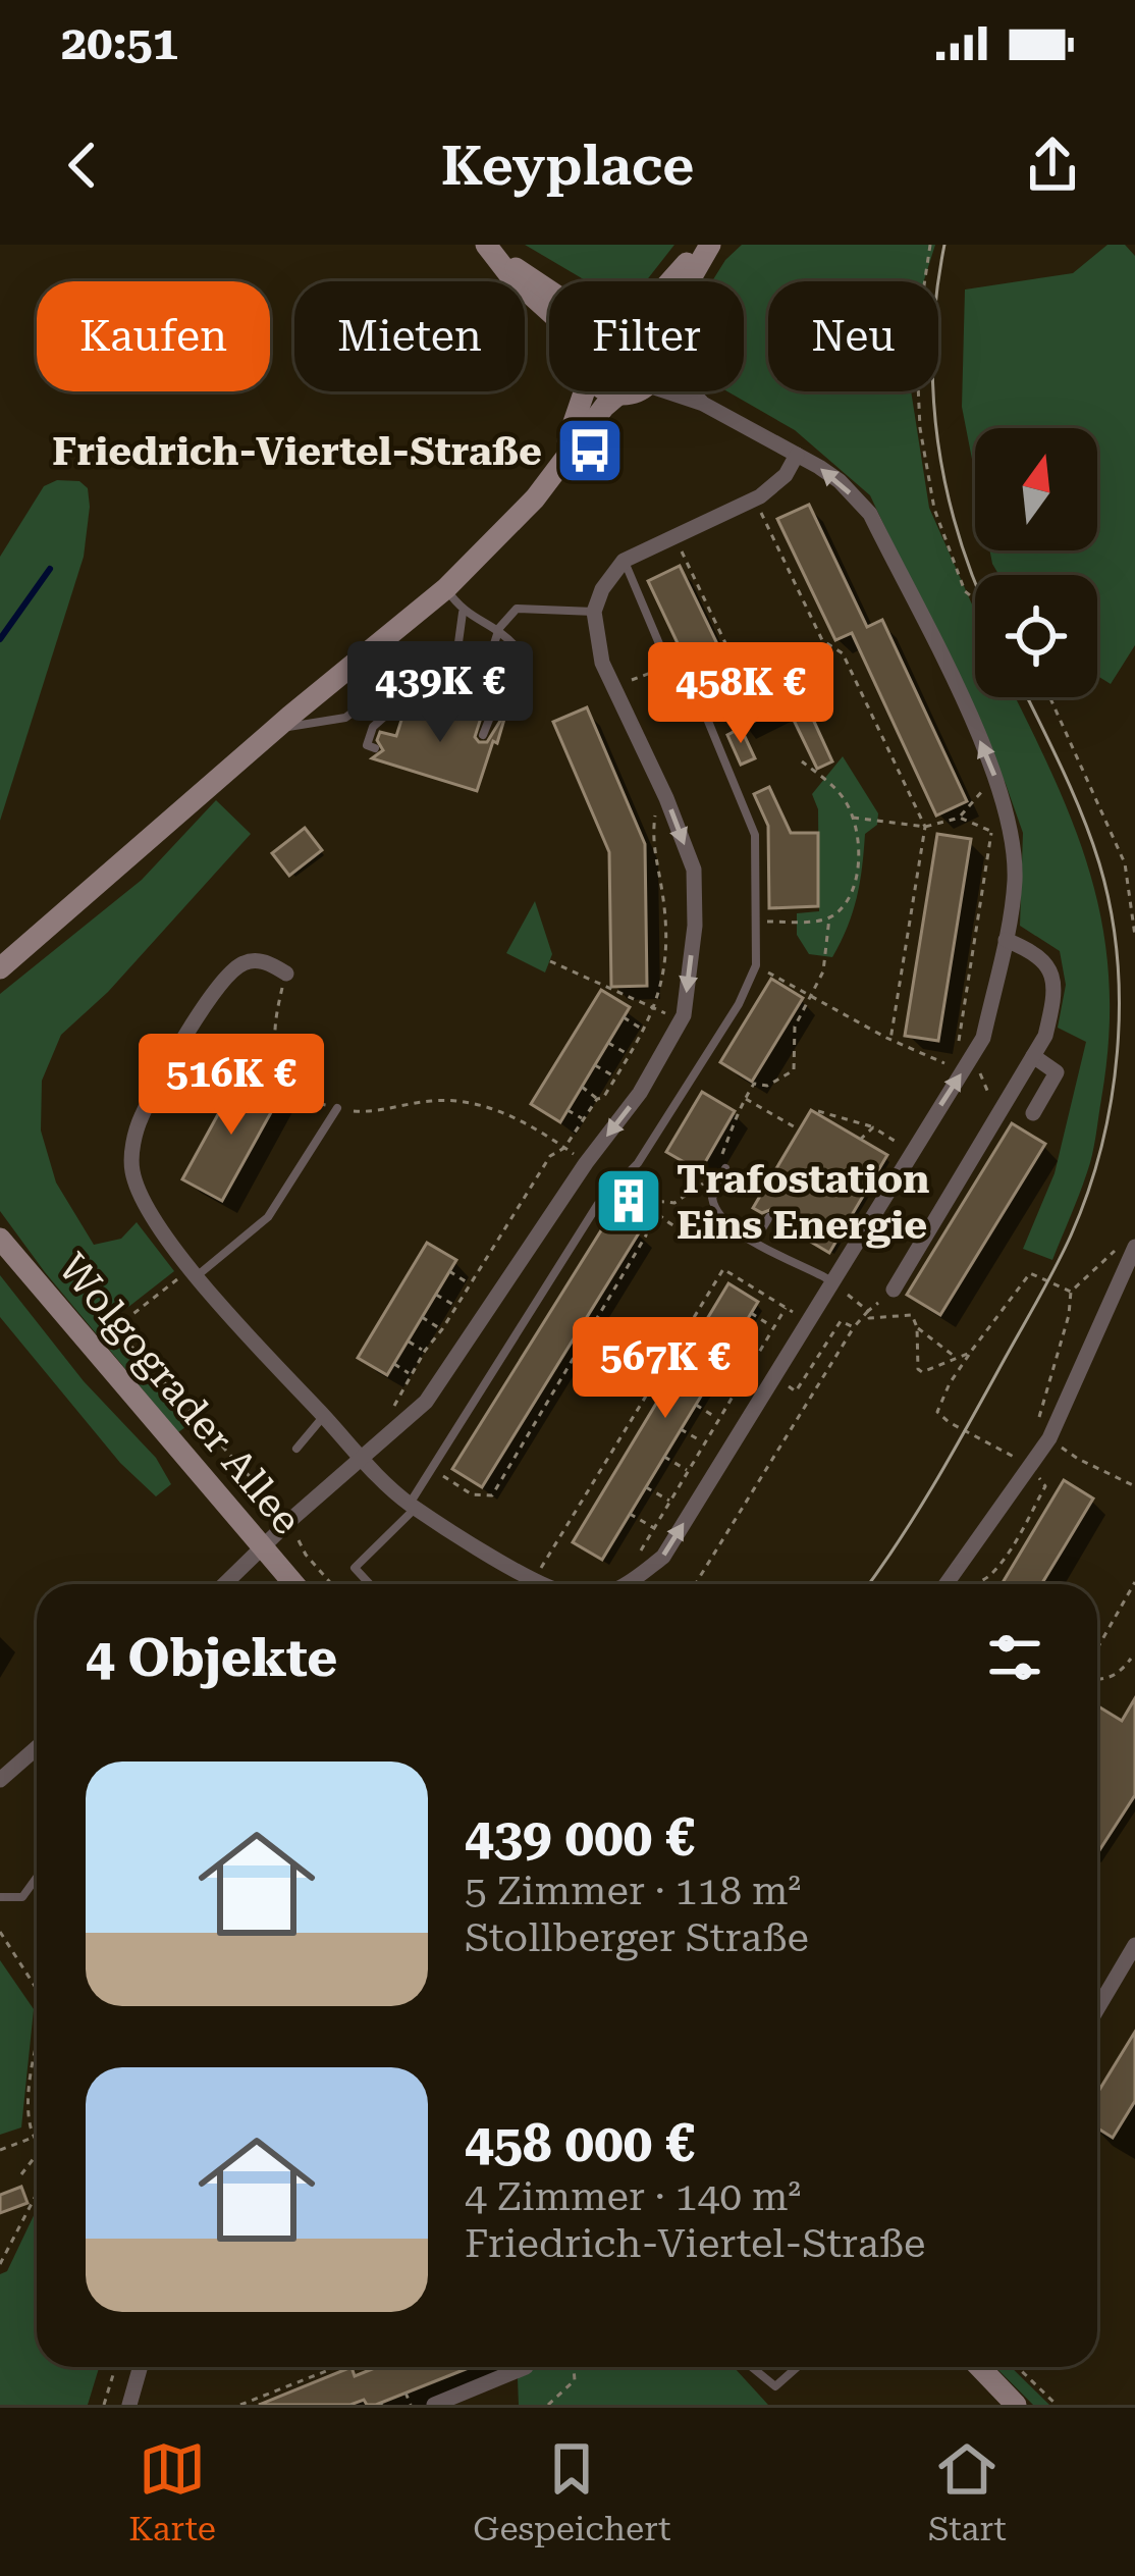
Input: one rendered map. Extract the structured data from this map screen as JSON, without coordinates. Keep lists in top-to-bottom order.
{
  "streets": {
    "main road": ["Wolgograder Allee"]
  },
  "places": {
    "bus stop": ["Friedrich-Viertel-Straße"],
    "building": ["Trafostation Eins Energie"]
  },
  "north": "top",
  "page": {
    "status": "20:51",
    "header": "Keyplace",
    "chip": [
      "Kaufen",
      "Mieten",
      "Filter",
      "Neu"
    ],
    "price": [
      "439K €",
      "458K €",
      "516K €",
      "567K €"
    ],
    "heading": "4 Objekte",
    "list": [
      {
        "name": "439 000 €",
        "note": "5 Zimmer · 118 m² · Stollberger Straße"
      },
      {
        "name": "458 000 €",
        "note": "4 Zimmer · 140 m² · Friedrich-Viertel-Straße"
      }
    ],
    "tabs": ["Karte", "Gespeichert", "Start"]
  }
}
